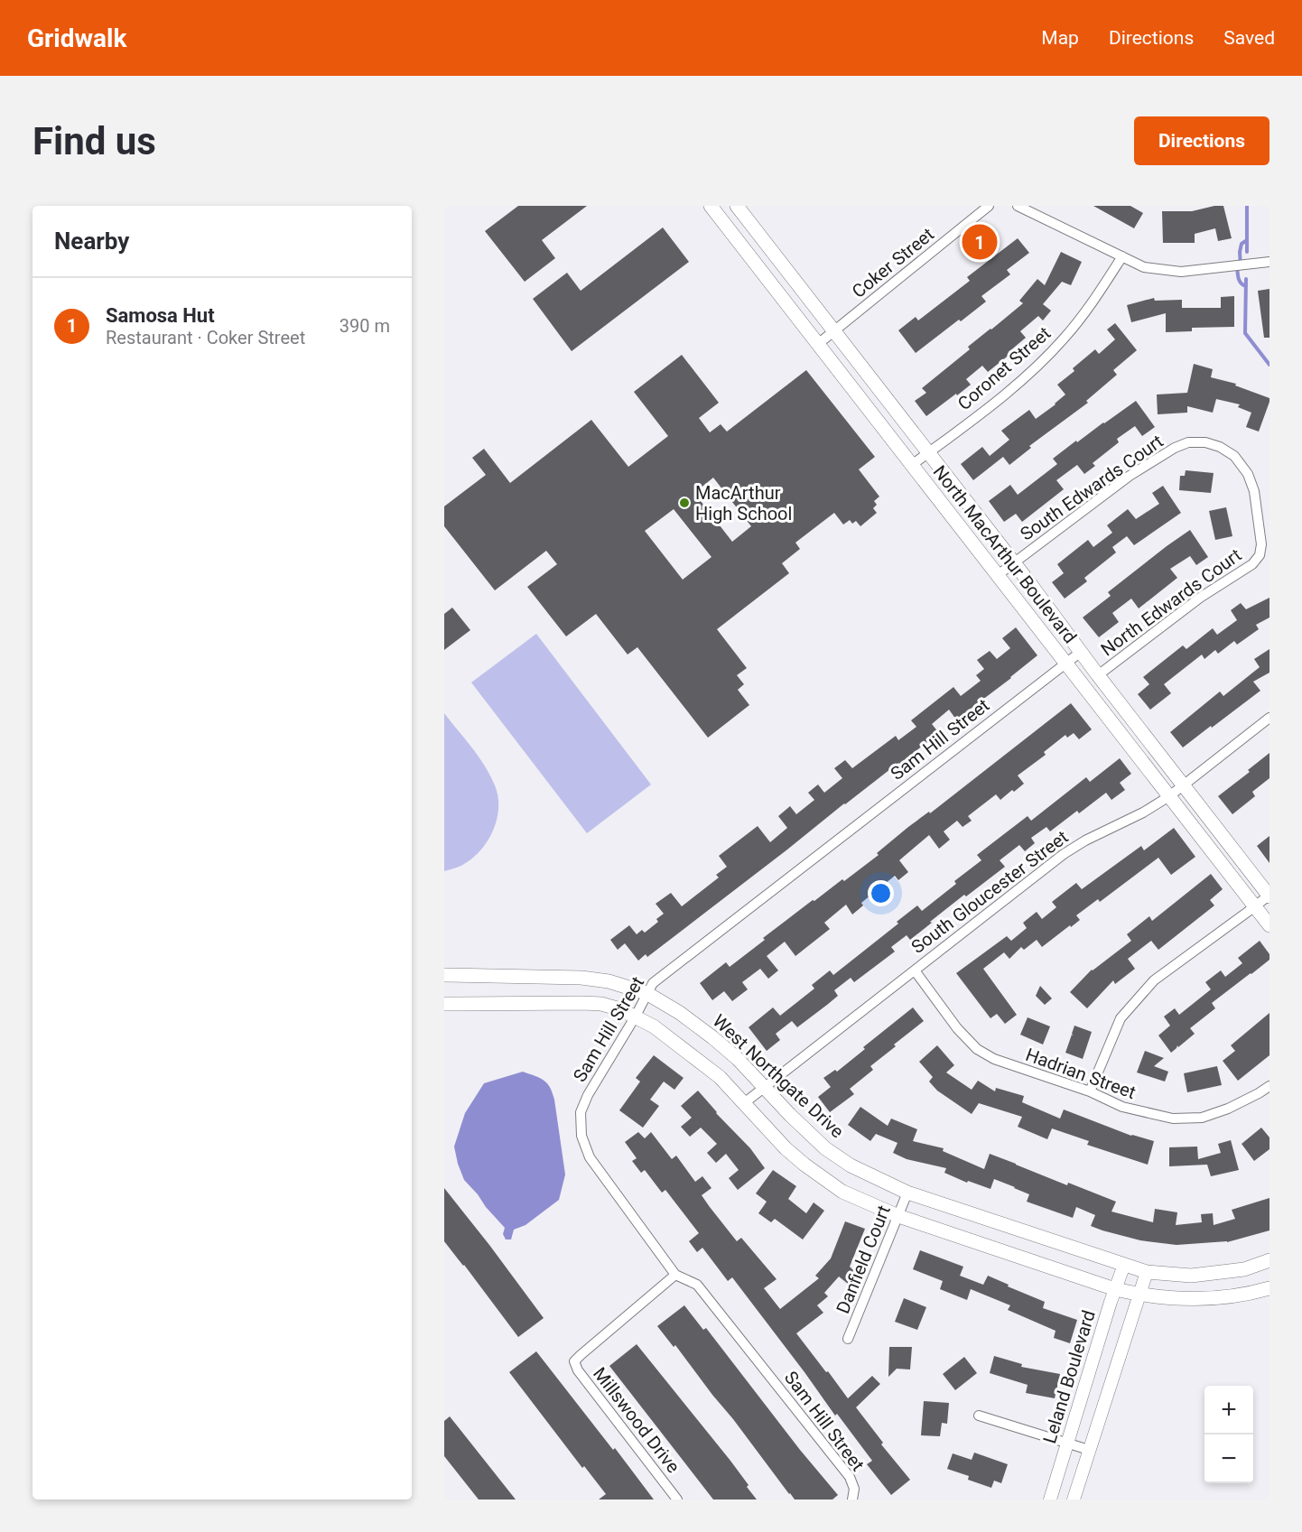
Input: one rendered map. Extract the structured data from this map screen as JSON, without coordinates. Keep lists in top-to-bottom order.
{
  "streets": {
    "main road": ["North MacArthur Boulevard", "West Northgate Drive"],
    "street": [
      "Coker Street",
      "Coronet Street",
      "South Edwards Court",
      "North Edwards Court",
      "Sam Hill Street",
      "South Gloucester Street",
      "Hadrian Street",
      "Danfield Court",
      "Leland Boulevard",
      "Millswood Drive"
    ]
  },
  "crossings": [
    ["Coker Street", "North MacArthur Boulevard"],
    ["Coronet Street", "North MacArthur Boulevard"],
    ["South Edwards Court", "North MacArthur Boulevard"],
    ["South Edwards Court", "North Edwards Court"],
    ["North MacArthur Boulevard", "North Edwards Court"],
    ["North MacArthur Boulevard", "Sam Hill Street"],
    ["North MacArthur Boulevard", "South Gloucester Street"],
    ["Sam Hill Street", "West Northgate Drive"],
    ["Sam Hill Street", "Millswood Drive"],
    ["South Gloucester Street", "Hadrian Street"],
    ["South Gloucester Street", "West Northgate Drive"],
    ["West Northgate Drive", "Danfield Court"],
    ["West Northgate Drive", "Leland Boulevard"]
  ],
  "places": ["MacArthur High School"],
  "page": {
    "header": "Gridwalk",
    "nav": ["Map", "Directions", "Saved"],
    "buttons": "Directions",
    "title": "Find us",
    "heading": "Nearby",
    "pins": "1",
    "list": [
      {
        "mark": "1",
        "name": "Samosa Hut",
        "note": "Restaurant · Coker Street",
        "value": "390 m"
      }
    ],
    "map_buttons": ["+", "−"]
  }
}
